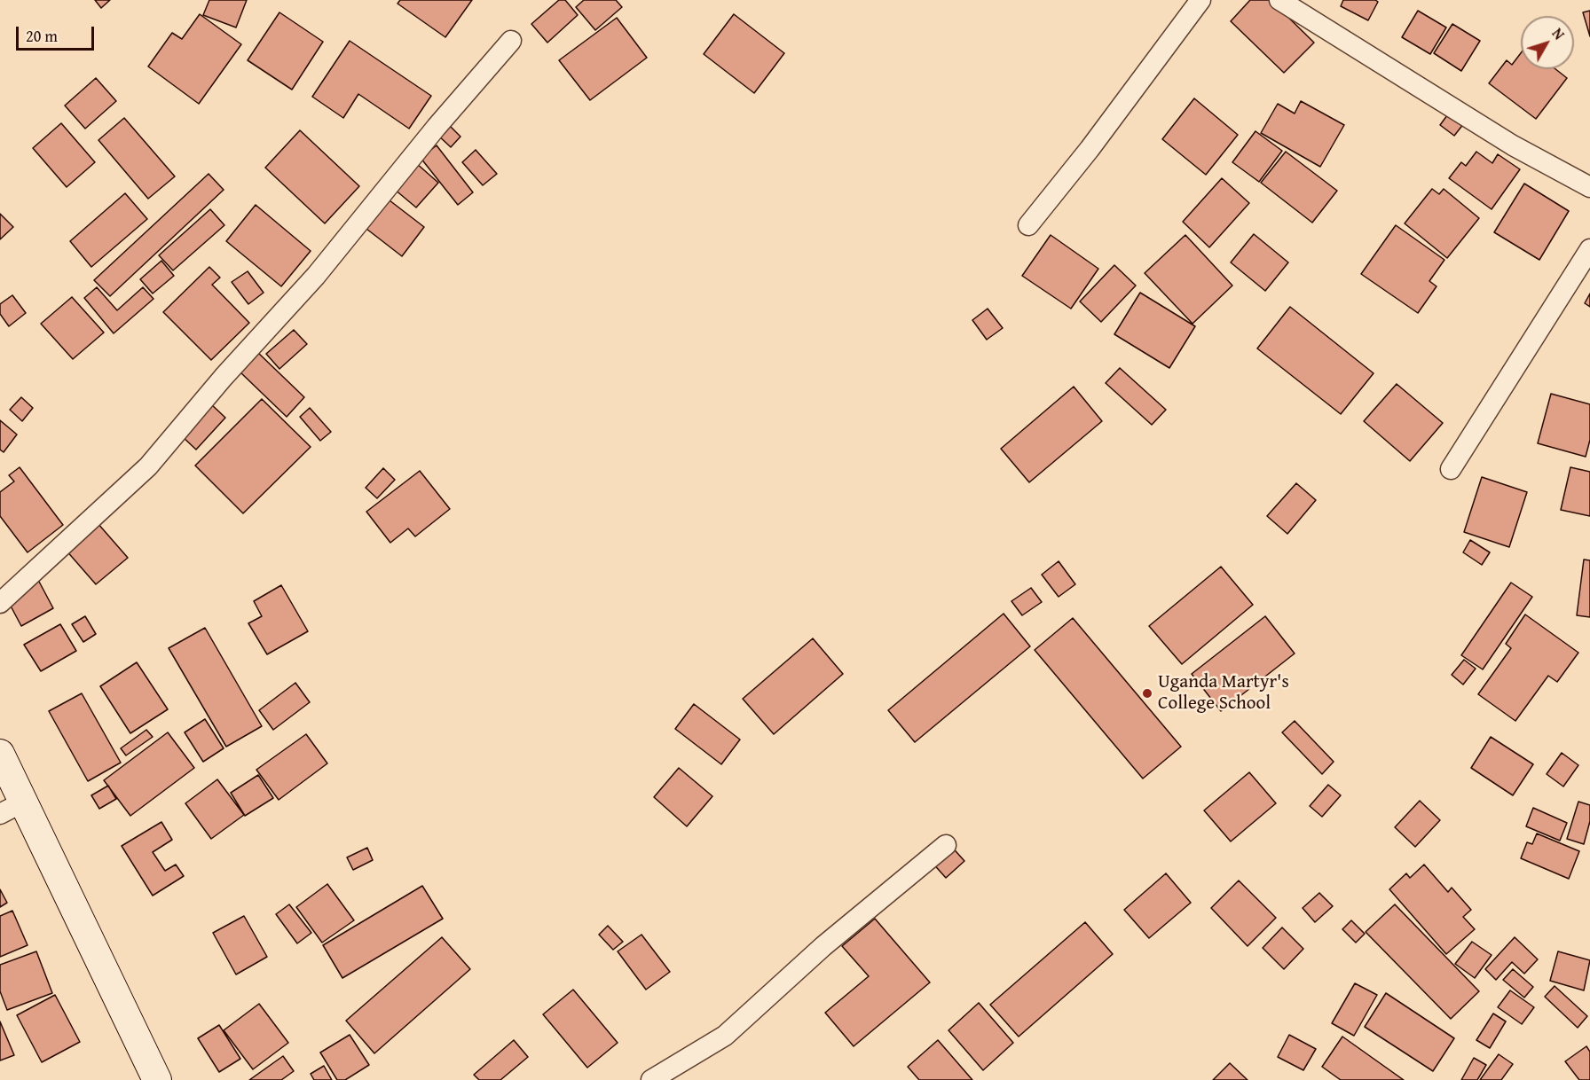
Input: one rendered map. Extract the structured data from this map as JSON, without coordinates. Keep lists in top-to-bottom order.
{
  "places": ["Uganda Martyr's College School"],
  "scale_bar": "20 m",
  "north": "top right"
}
